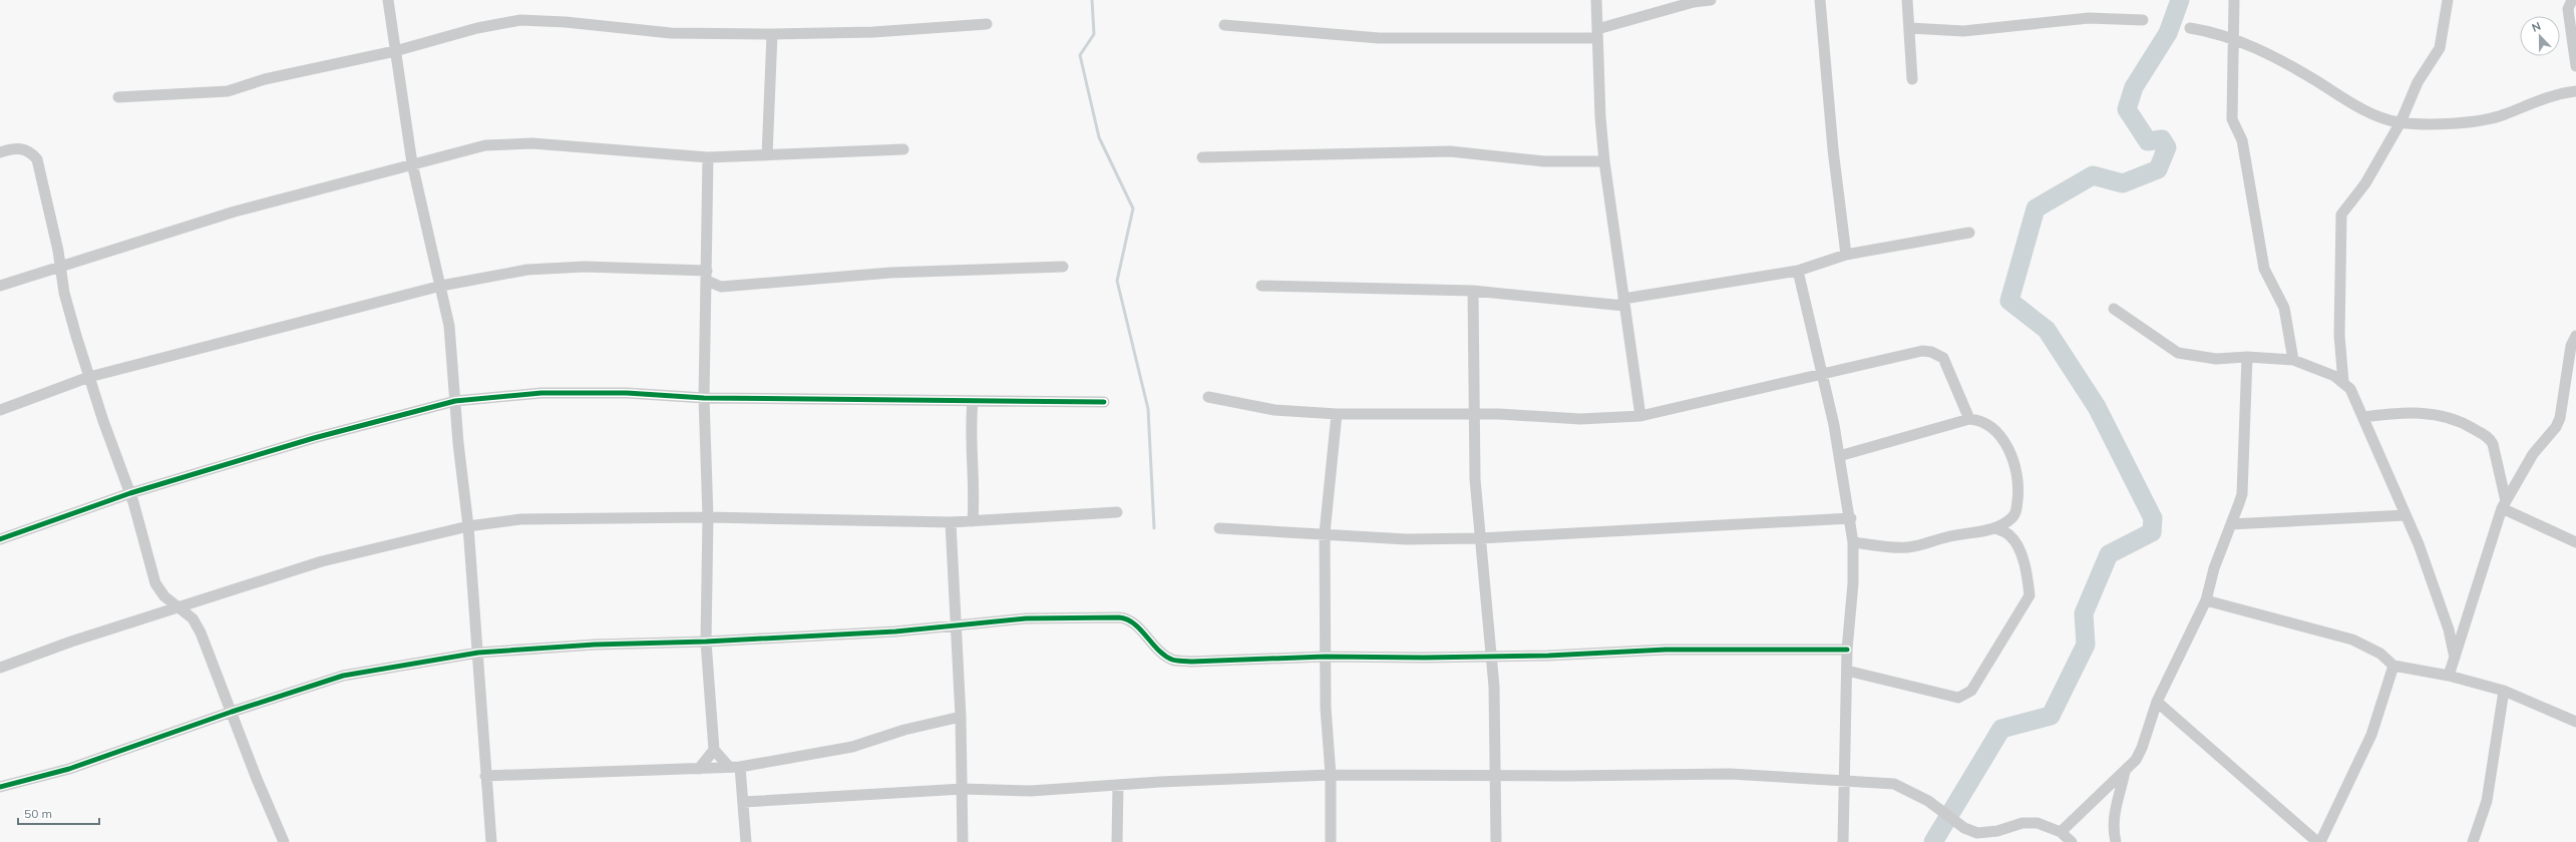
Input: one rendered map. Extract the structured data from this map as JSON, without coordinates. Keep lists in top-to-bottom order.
{
  "scale_bar": "50 m",
  "north": "top"
}
